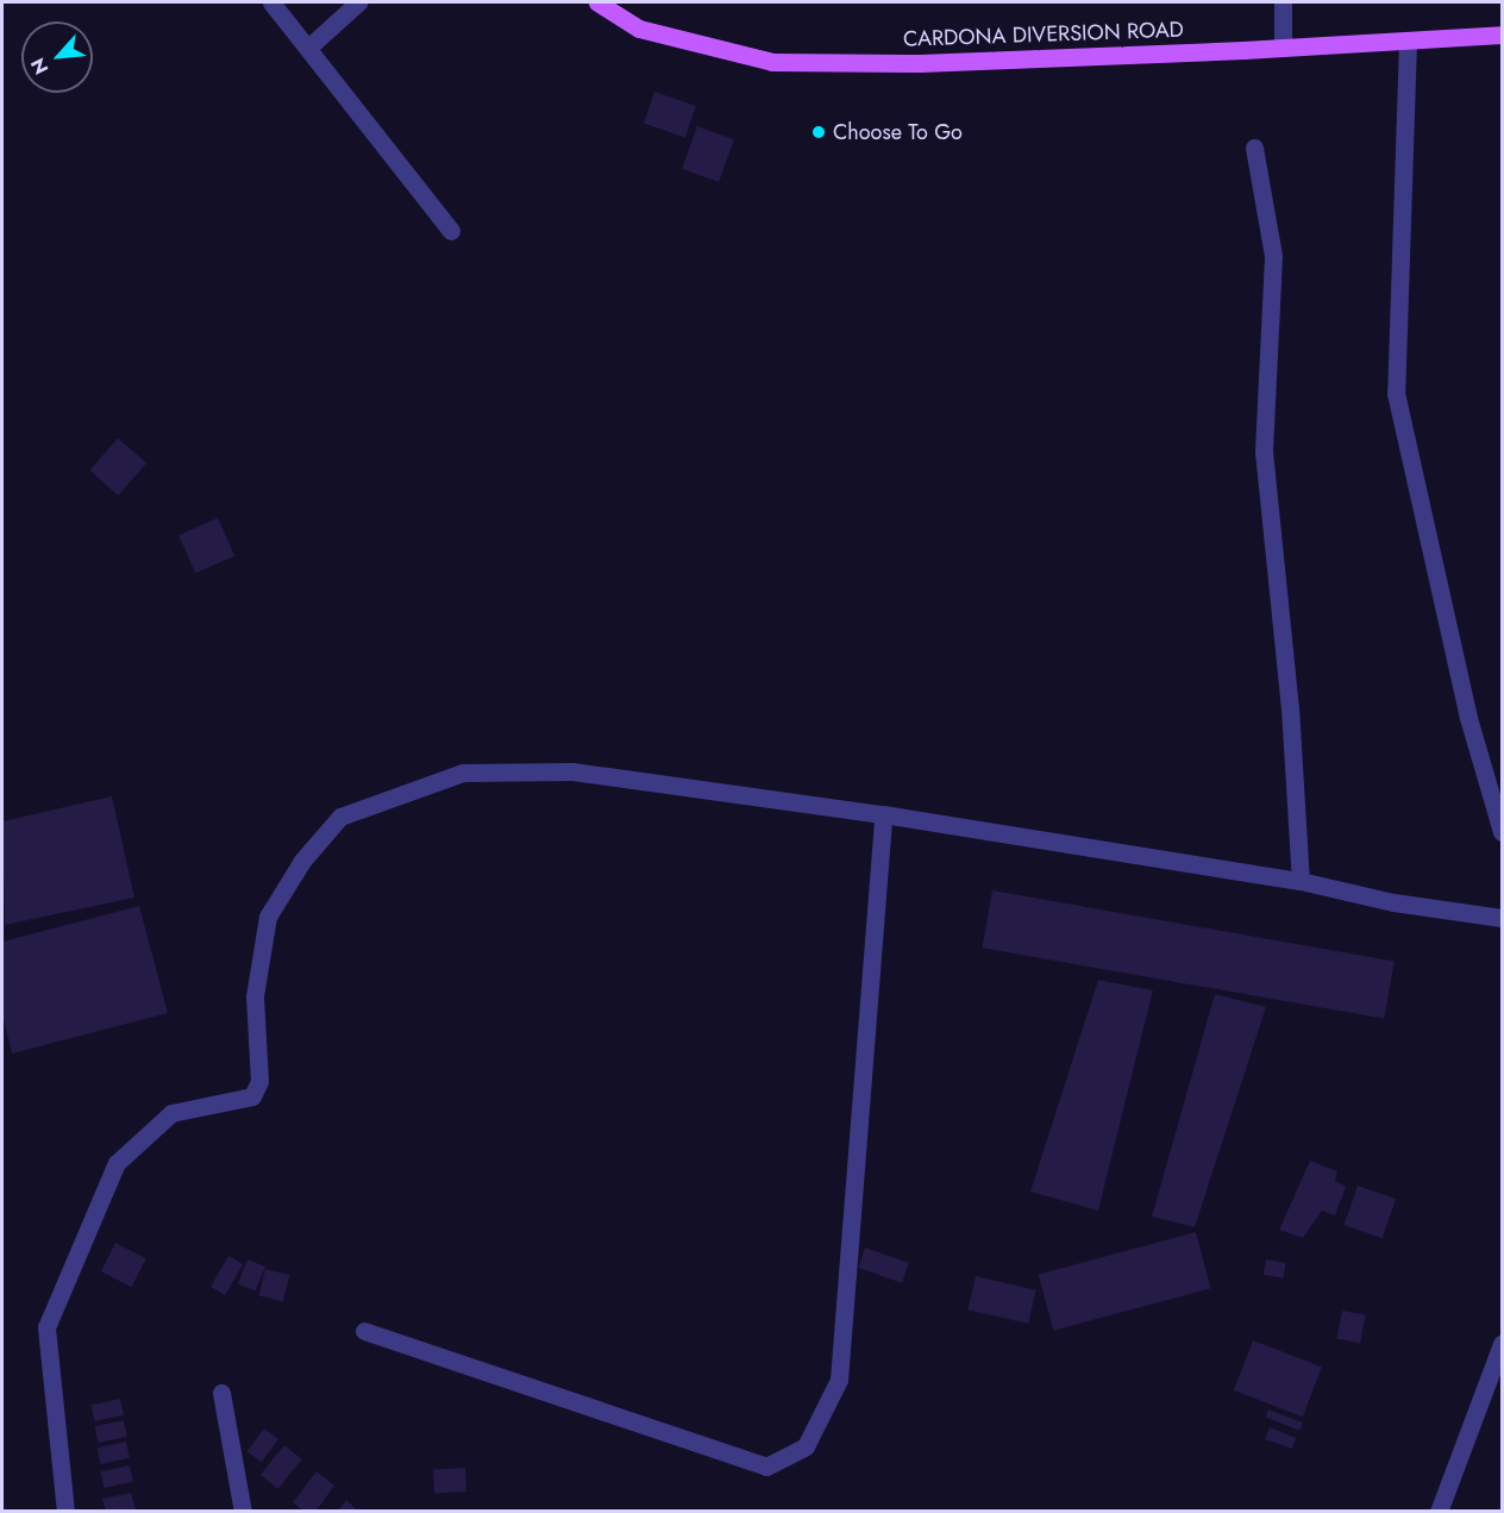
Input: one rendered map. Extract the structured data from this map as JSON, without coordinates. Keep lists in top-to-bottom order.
{
  "streets": {
    "main road": ["CARDONA DIVERSION ROAD"]
  },
  "places": ["Choose To Go"],
  "north": "bottom left"
}
